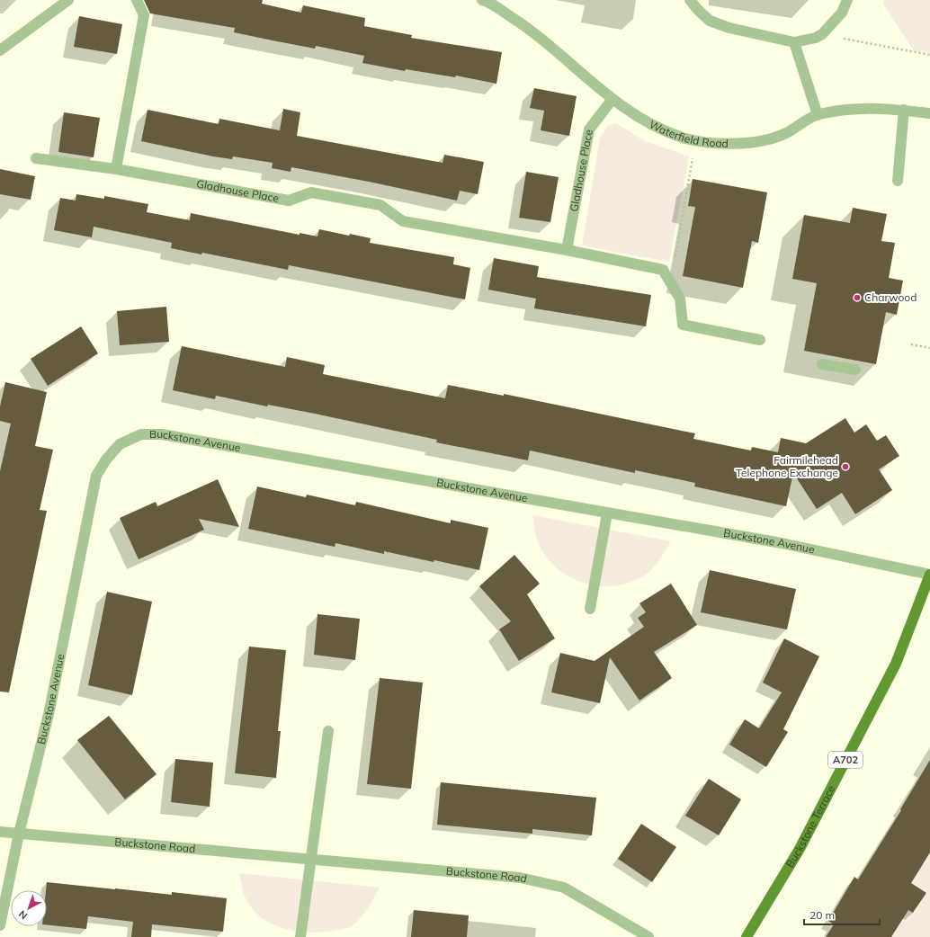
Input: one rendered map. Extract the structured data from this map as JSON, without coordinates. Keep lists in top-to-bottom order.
{
  "streets": {
    "main road": ["A702", "Buckstone Terrace"],
    "street": [
      "Waterfield Road",
      "Gladhouse Place",
      "Buckstone Avenue",
      "Buckstone Road"
    ]
  },
  "crossings": [
    ["Waterfield Road", "Gladhouse Place"],
    ["Buckstone Avenue", "Buckstone Terrace"],
    ["Buckstone Avenue", "Buckstone Road"]
  ],
  "places": ["Charwood", "Fairmilehead Telephone Exchange"],
  "scale_bar": "20 m",
  "north": "bottom left"
}
